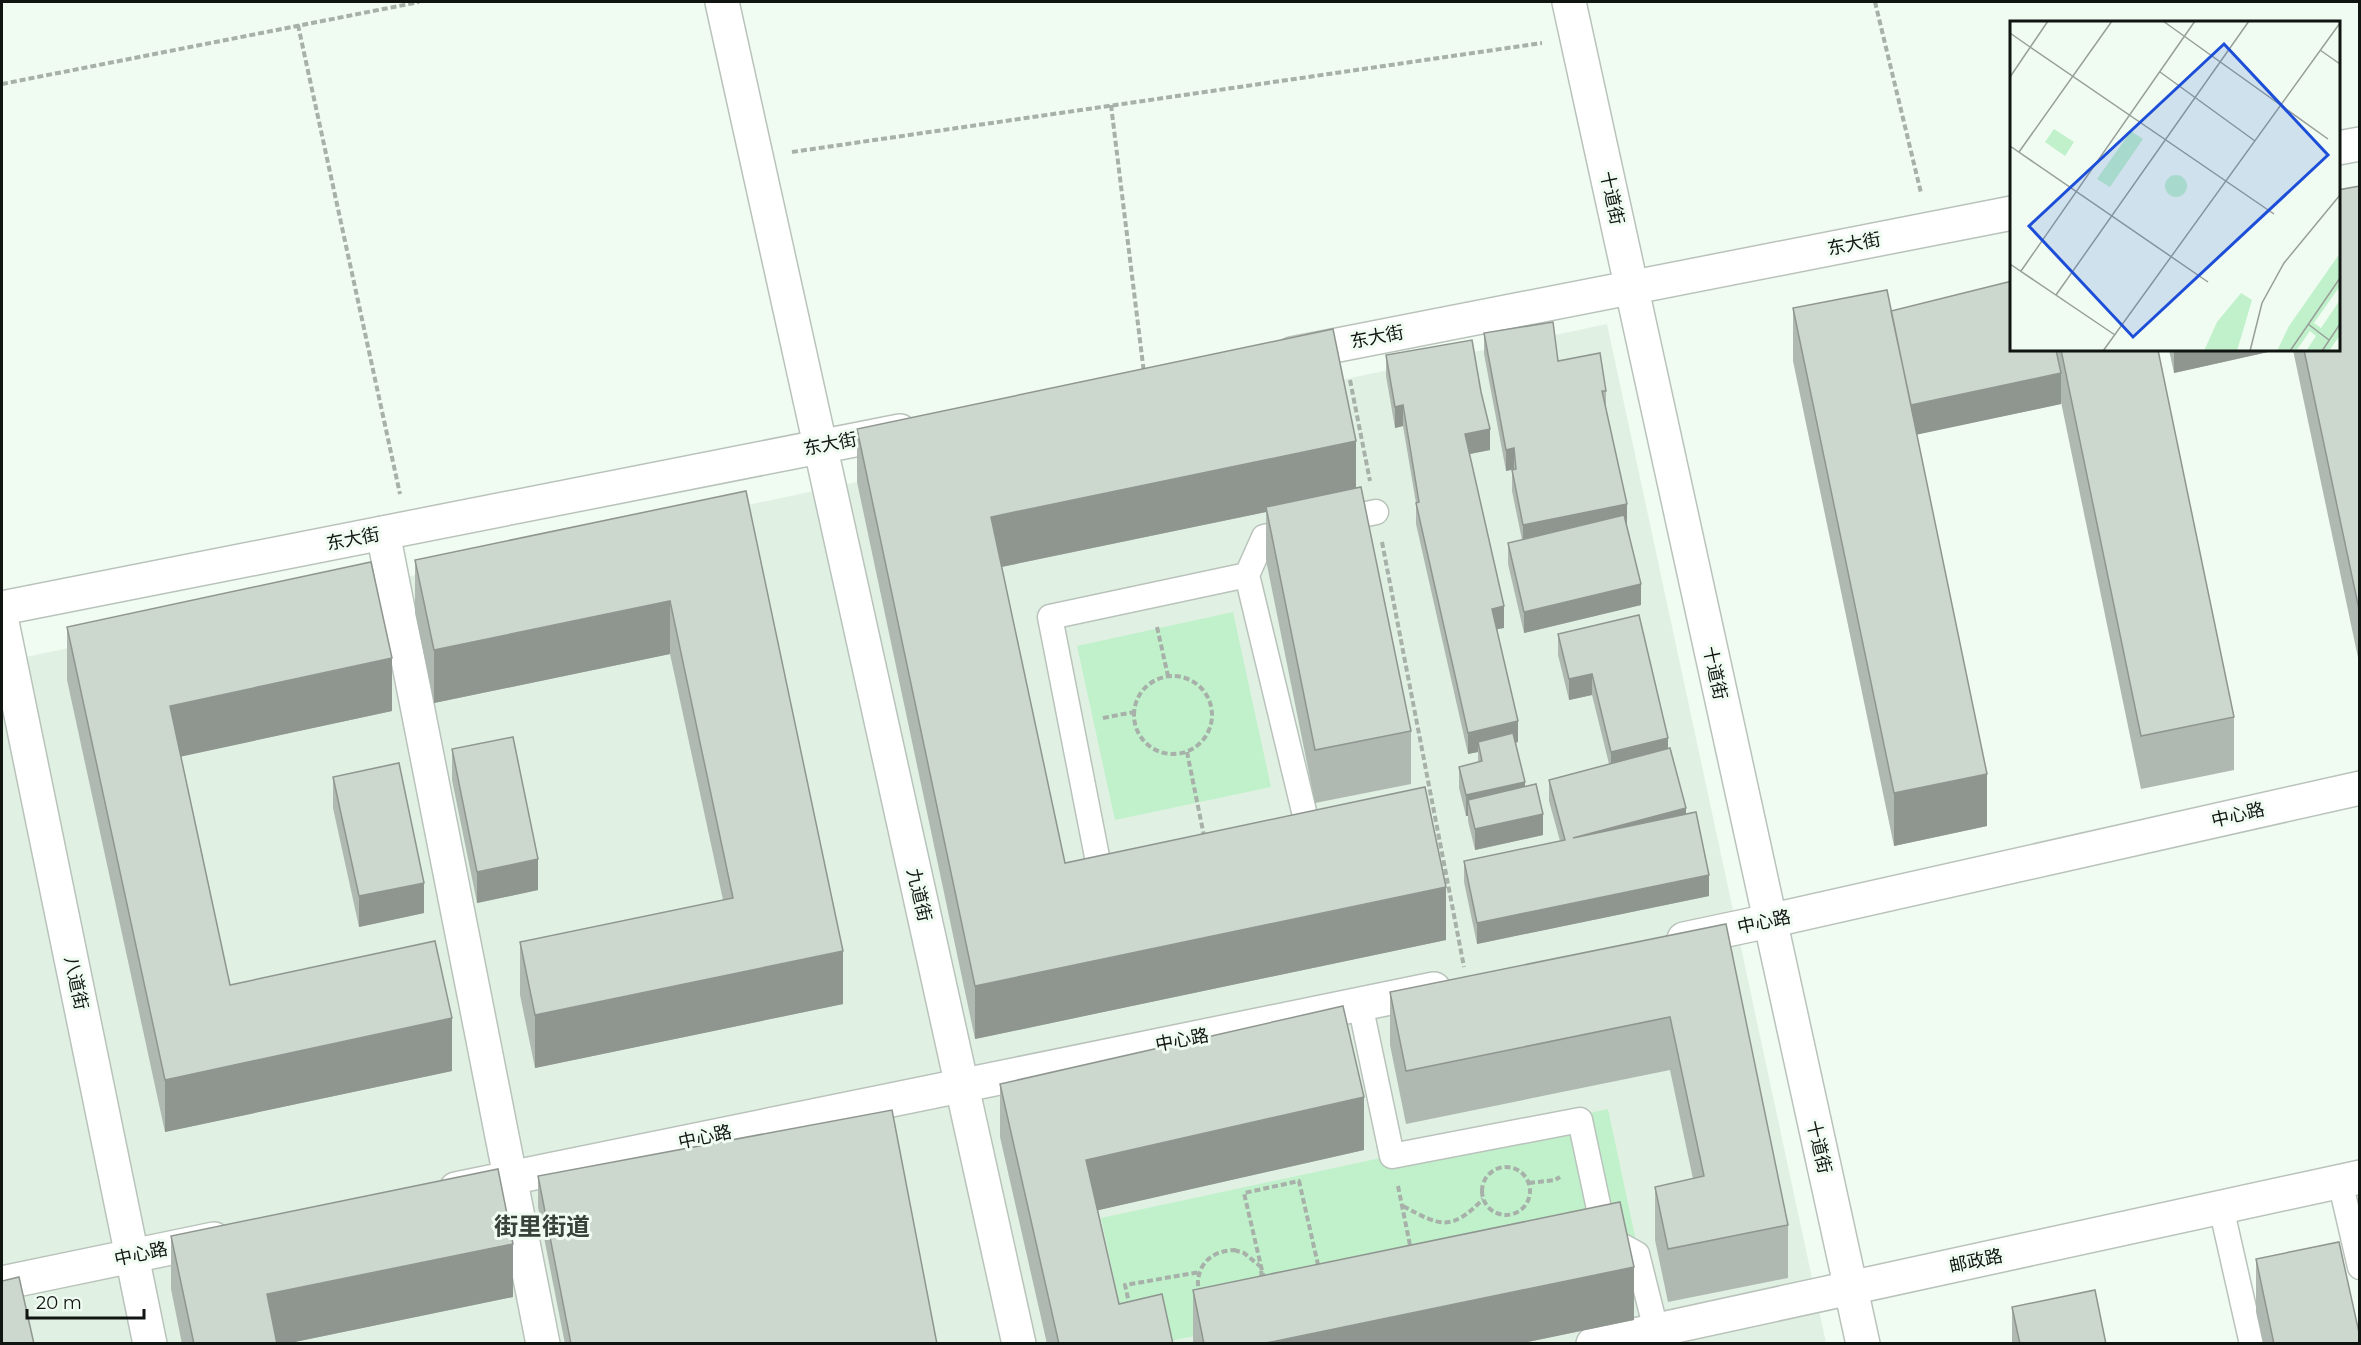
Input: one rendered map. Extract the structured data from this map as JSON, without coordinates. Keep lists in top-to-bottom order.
{
  "streets": {
    "street": [
      "十道街",
      "东大街",
      "中心路",
      "九道街",
      "八道街",
      "邮政路"
    ]
  },
  "crossings": [
    ["十道街", "东大街"],
    ["十道街", "中心路"],
    ["十道街", "邮政路"],
    ["东大街", "九道街"],
    ["中心路", "九道街"],
    ["中心路", "八道街"]
  ],
  "districts": ["街里街道"],
  "scale_bar": "20 m"
}
